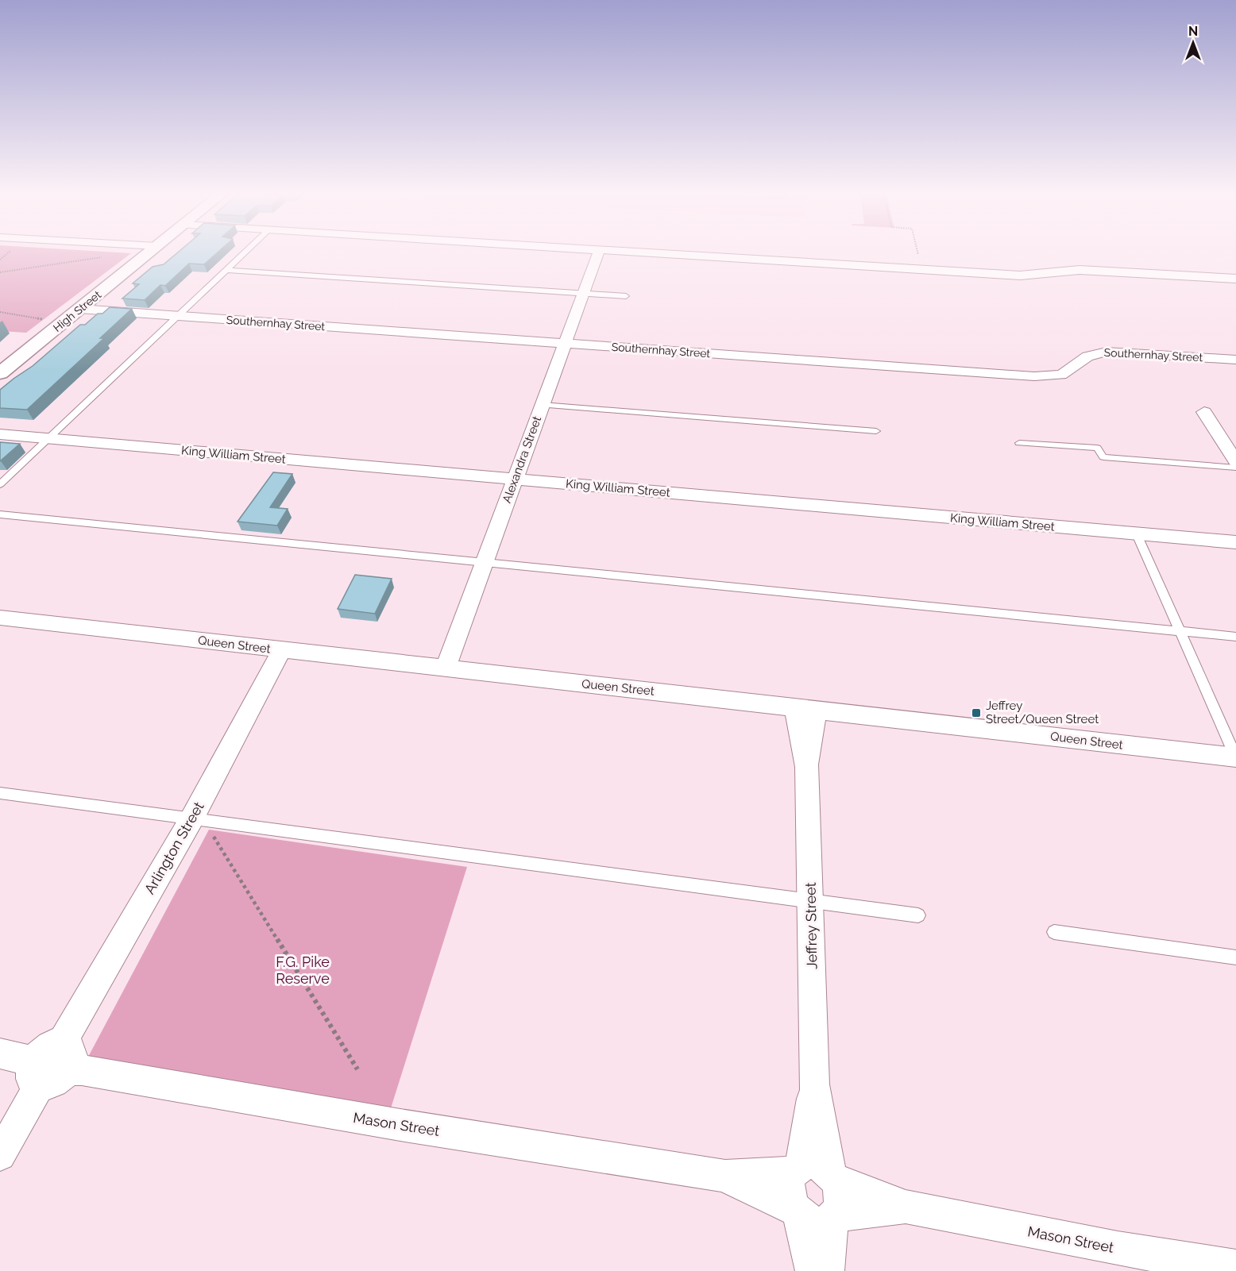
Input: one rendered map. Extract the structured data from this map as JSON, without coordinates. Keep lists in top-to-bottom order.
{
  "streets": {
    "main road": ["High Street"],
    "street": [
      "Southernhay Street",
      "King William Street",
      "Alexandra Street",
      "Queen Street",
      "Arlington Street",
      "Jeffrey Street",
      "Mason Street"
    ]
  },
  "crossings": [
    ["High Street", "Southernhay Street"],
    ["Southernhay Street", "Alexandra Street"],
    ["King William Street", "Alexandra Street"],
    ["Alexandra Street", "Queen Street"],
    ["Queen Street", "Arlington Street"],
    ["Queen Street", "Jeffrey Street"],
    ["Arlington Street", "Mason Street"],
    ["Jeffrey Street", "Mason Street"]
  ],
  "parks": ["F.G. Pike Reserve"],
  "places": {
    "transit": ["Jeffrey Street/Queen Street"]
  },
  "north": "top"
}
